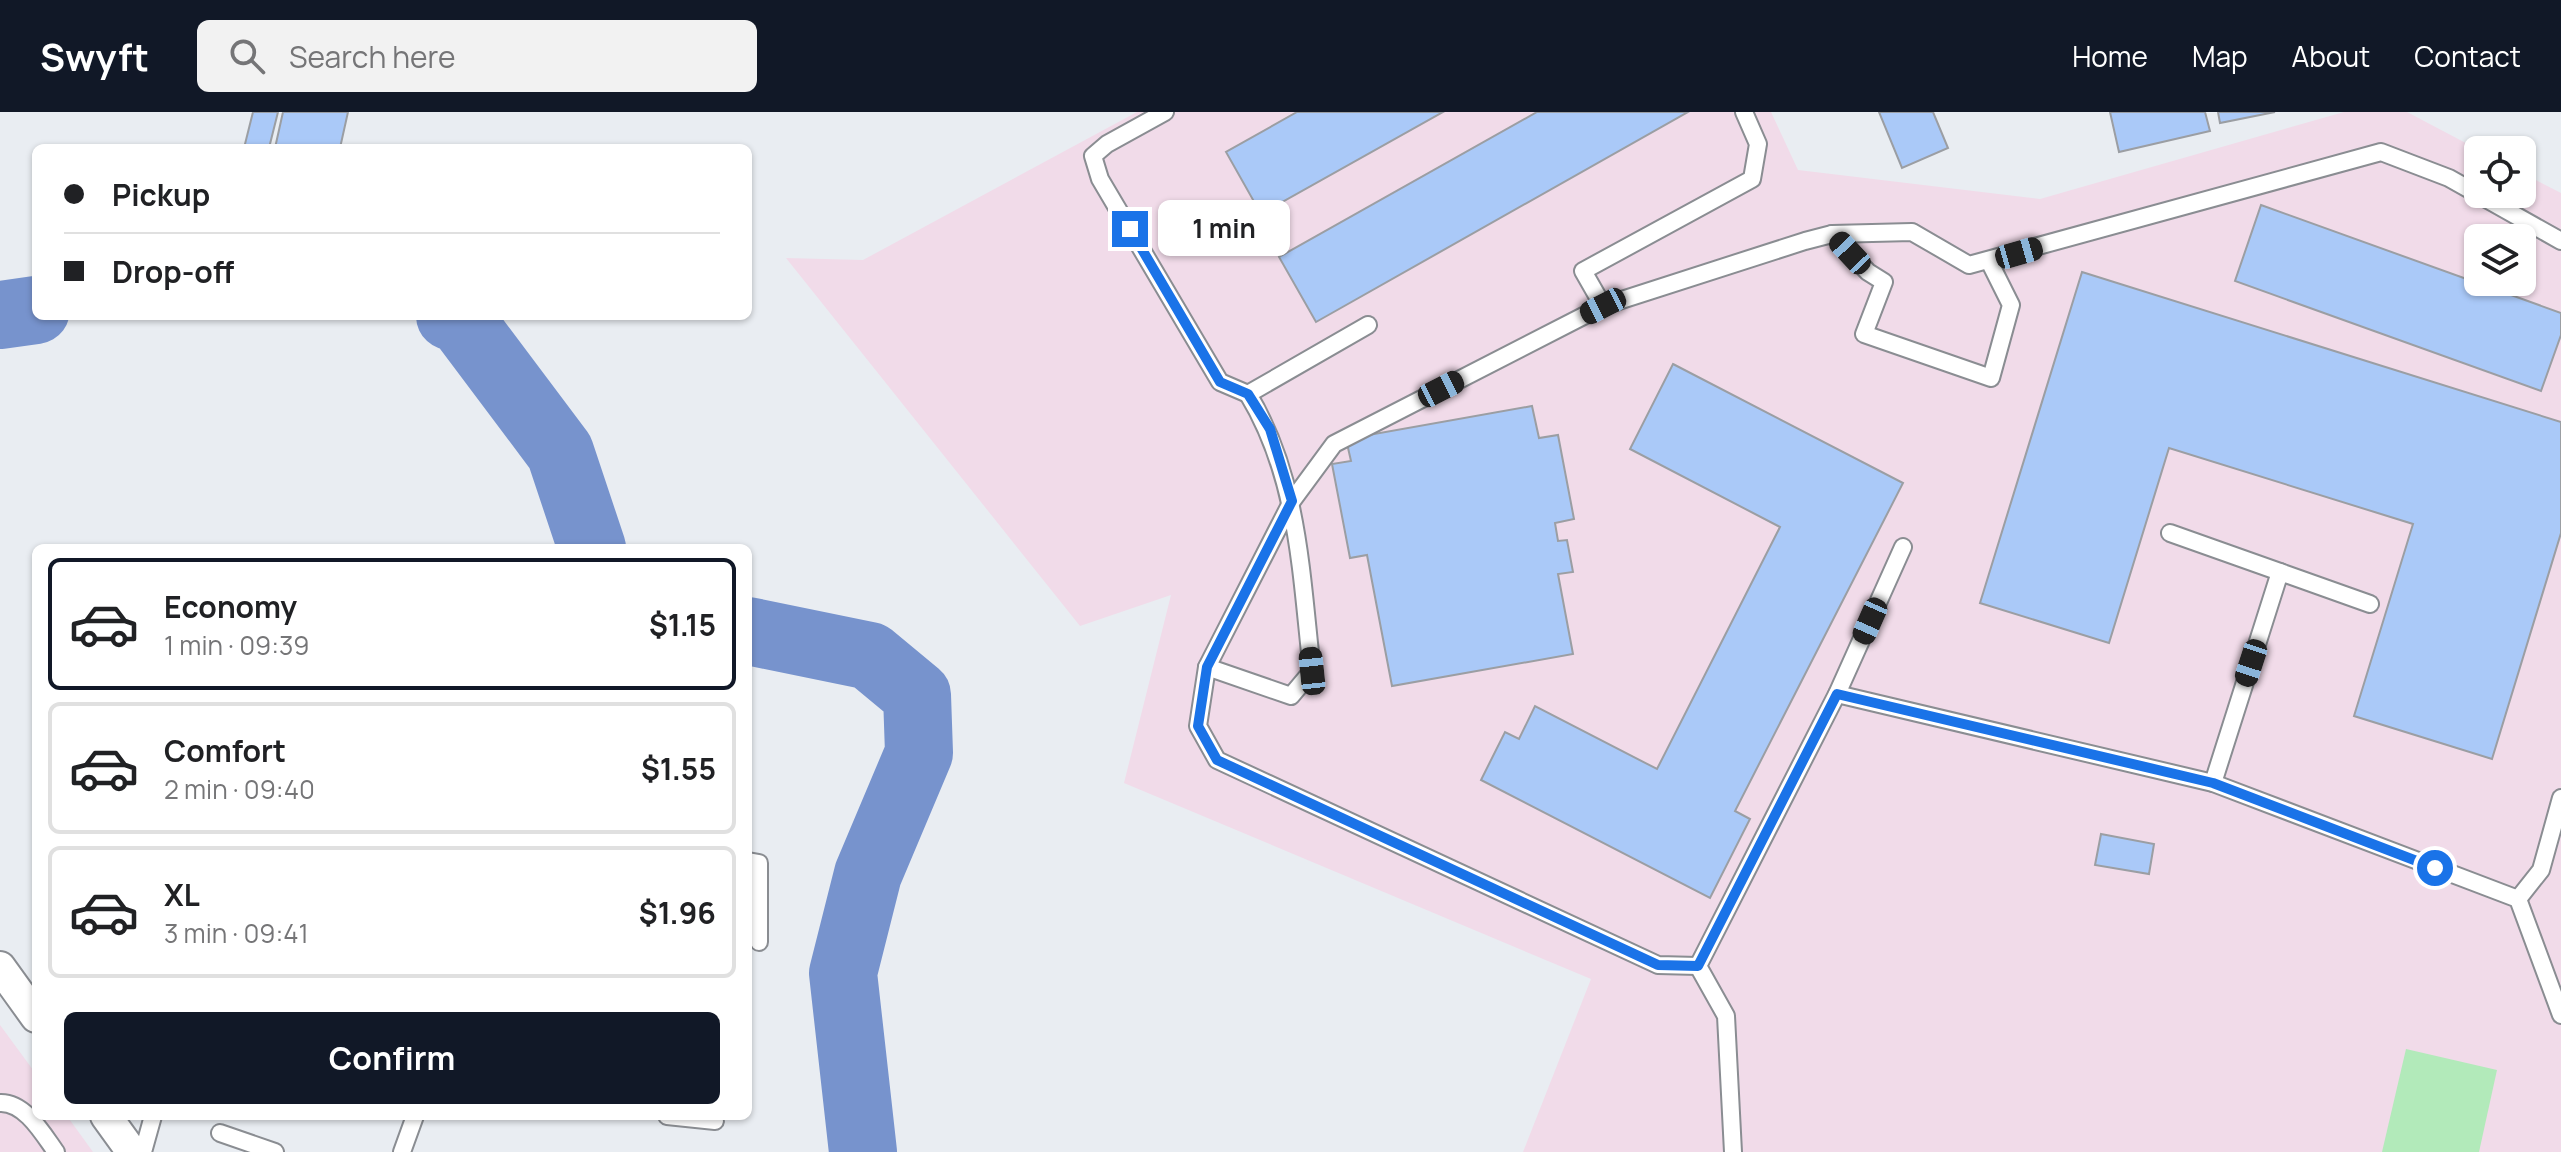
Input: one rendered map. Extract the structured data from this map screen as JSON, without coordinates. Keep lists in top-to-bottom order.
{
  "page": {
    "header": "Swyft",
    "search": "Search here",
    "nav": [
      "Home",
      "Map",
      "About",
      "Contact"
    ],
    "banner": ["Pickup", "Drop-off"],
    "bubble": "1 min",
    "list": [
      {
        "name": "Economy",
        "note": "1 min · 09:39",
        "value": "$1.15"
      },
      {
        "name": "Comfort",
        "note": "2 min · 09:40",
        "value": "$1.55"
      },
      {
        "name": "XL",
        "note": "3 min · 09:41",
        "value": "$1.96"
      }
    ],
    "buttons": "Confirm"
  }
}
